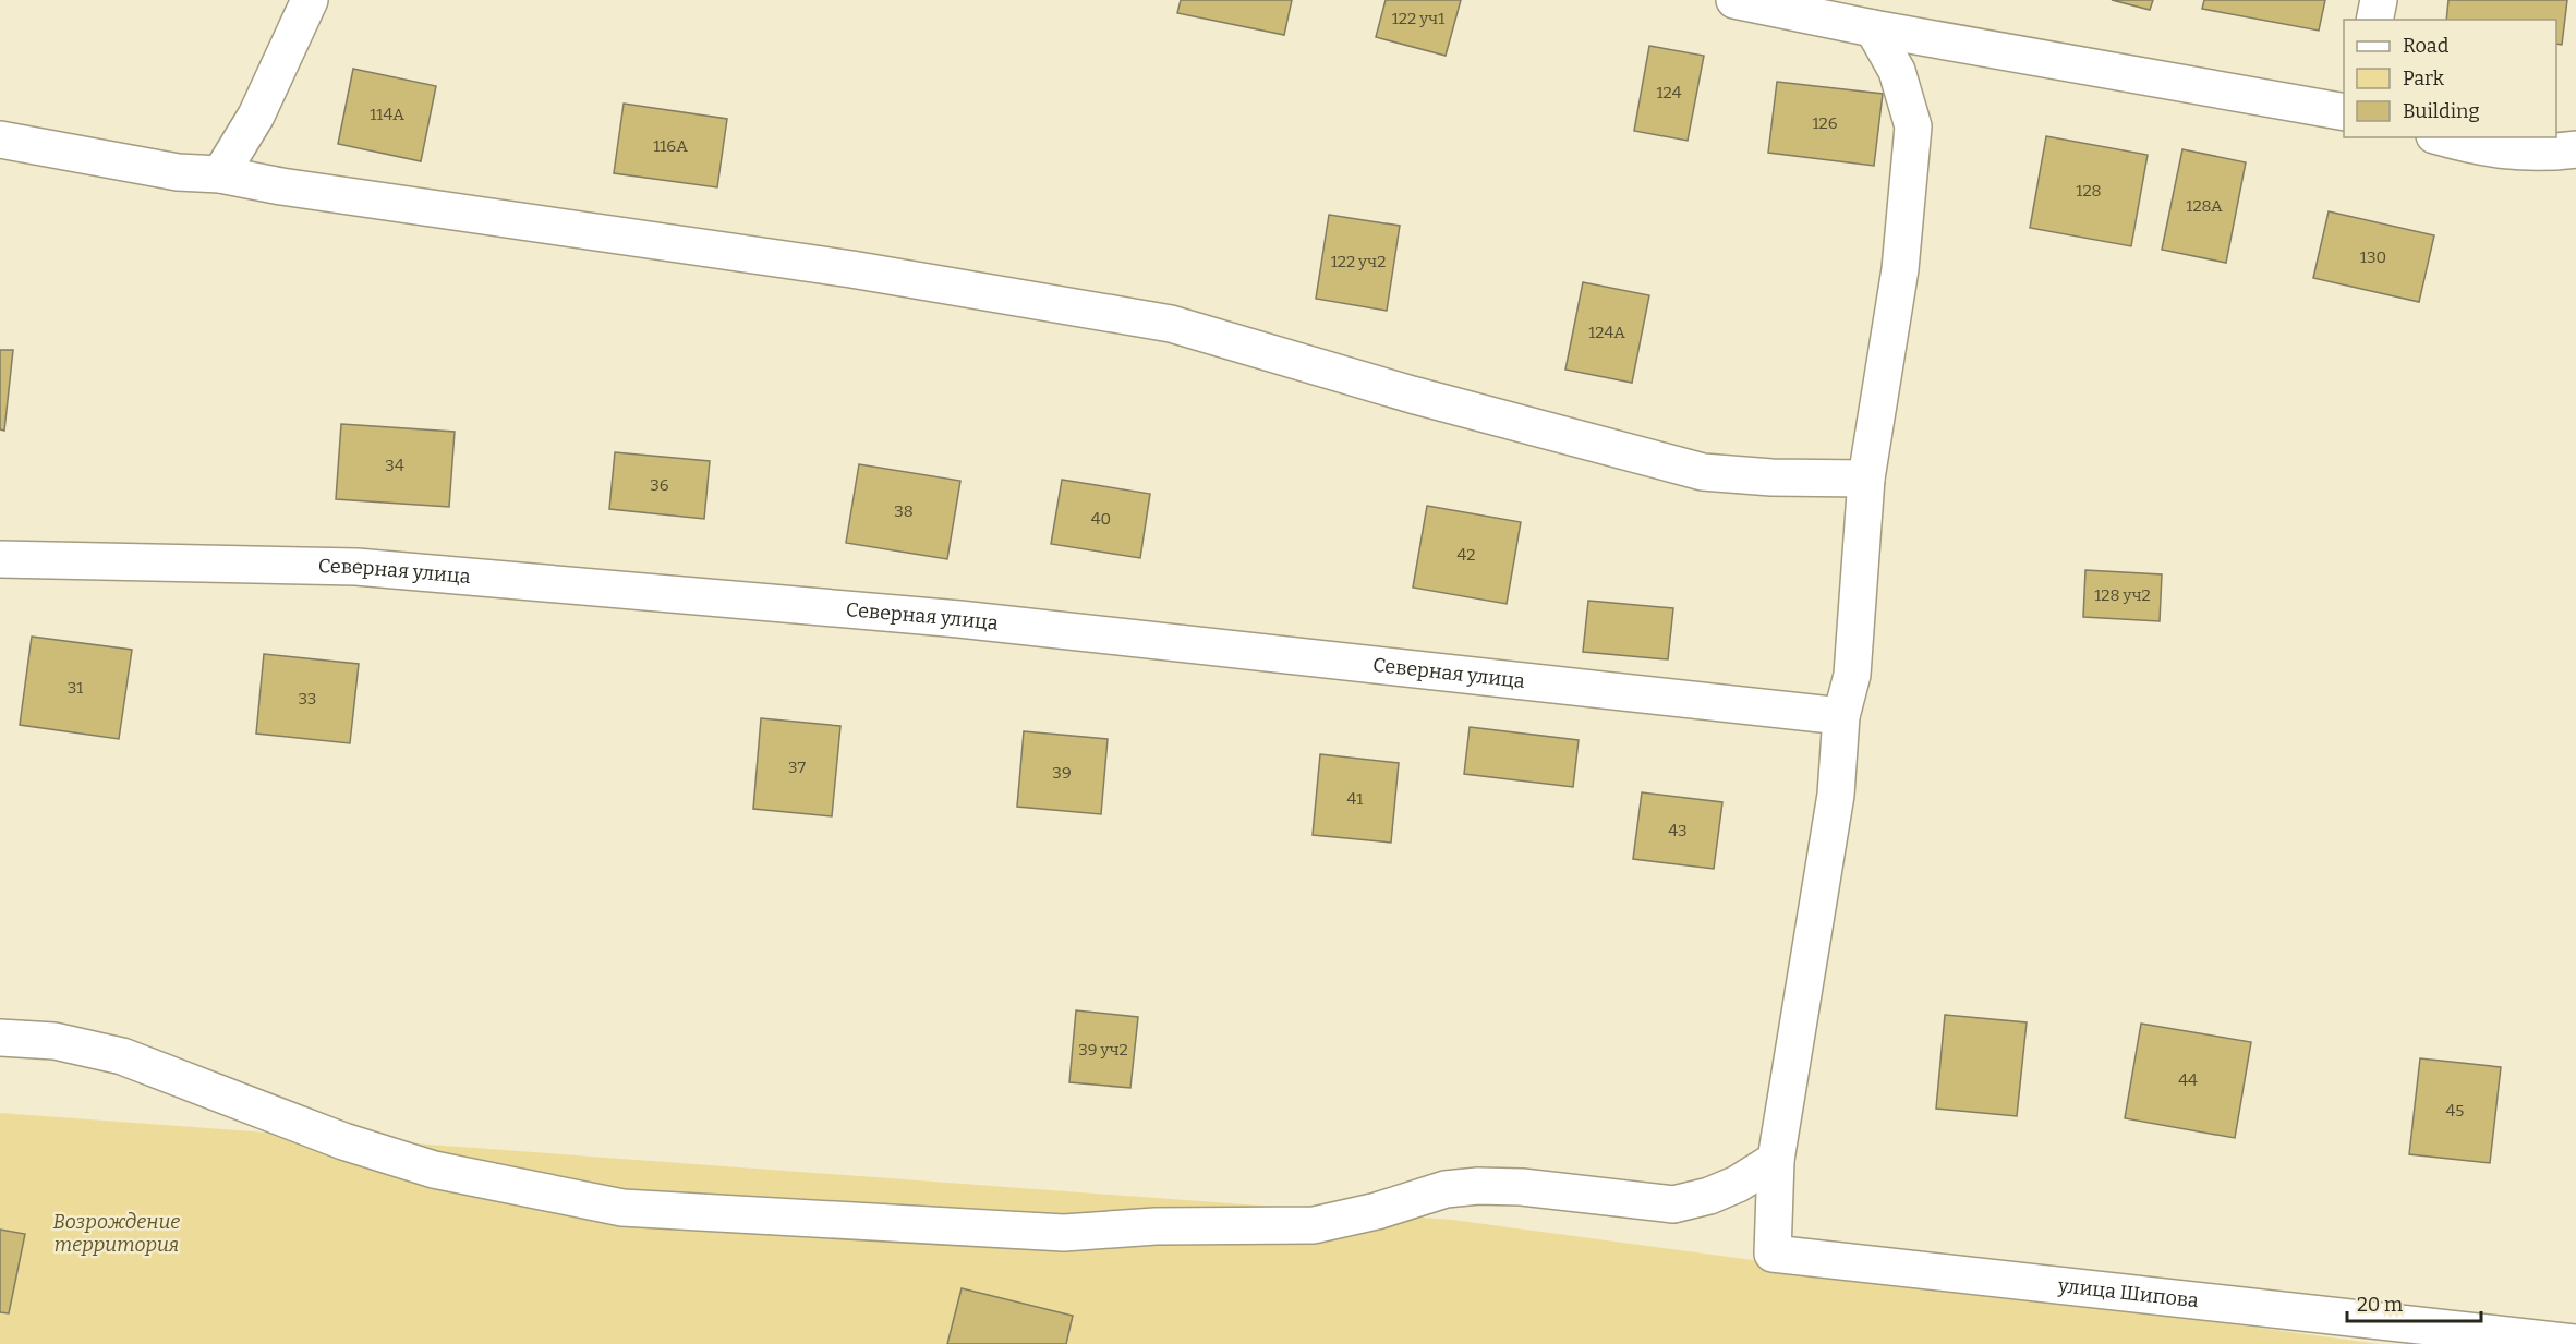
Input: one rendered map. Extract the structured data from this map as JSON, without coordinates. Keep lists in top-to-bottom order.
{
  "streets": {
    "street": ["Северная улица", "улица Шипова"]
  },
  "parks": ["Возрождение территория"],
  "house_numbers": [
    "122 уч1",
    "124",
    "114А",
    "126",
    "116А",
    "128",
    "128А",
    "130",
    "122 уч2",
    "124А",
    "34",
    "36",
    "38",
    "40",
    "42",
    "128 уч2",
    "31",
    "33",
    "37",
    "39",
    "41",
    "43",
    "39 уч2",
    "44",
    "45"
  ],
  "legend": ["Road", "Park", "Building"],
  "scale_bar": "20 m"
}
